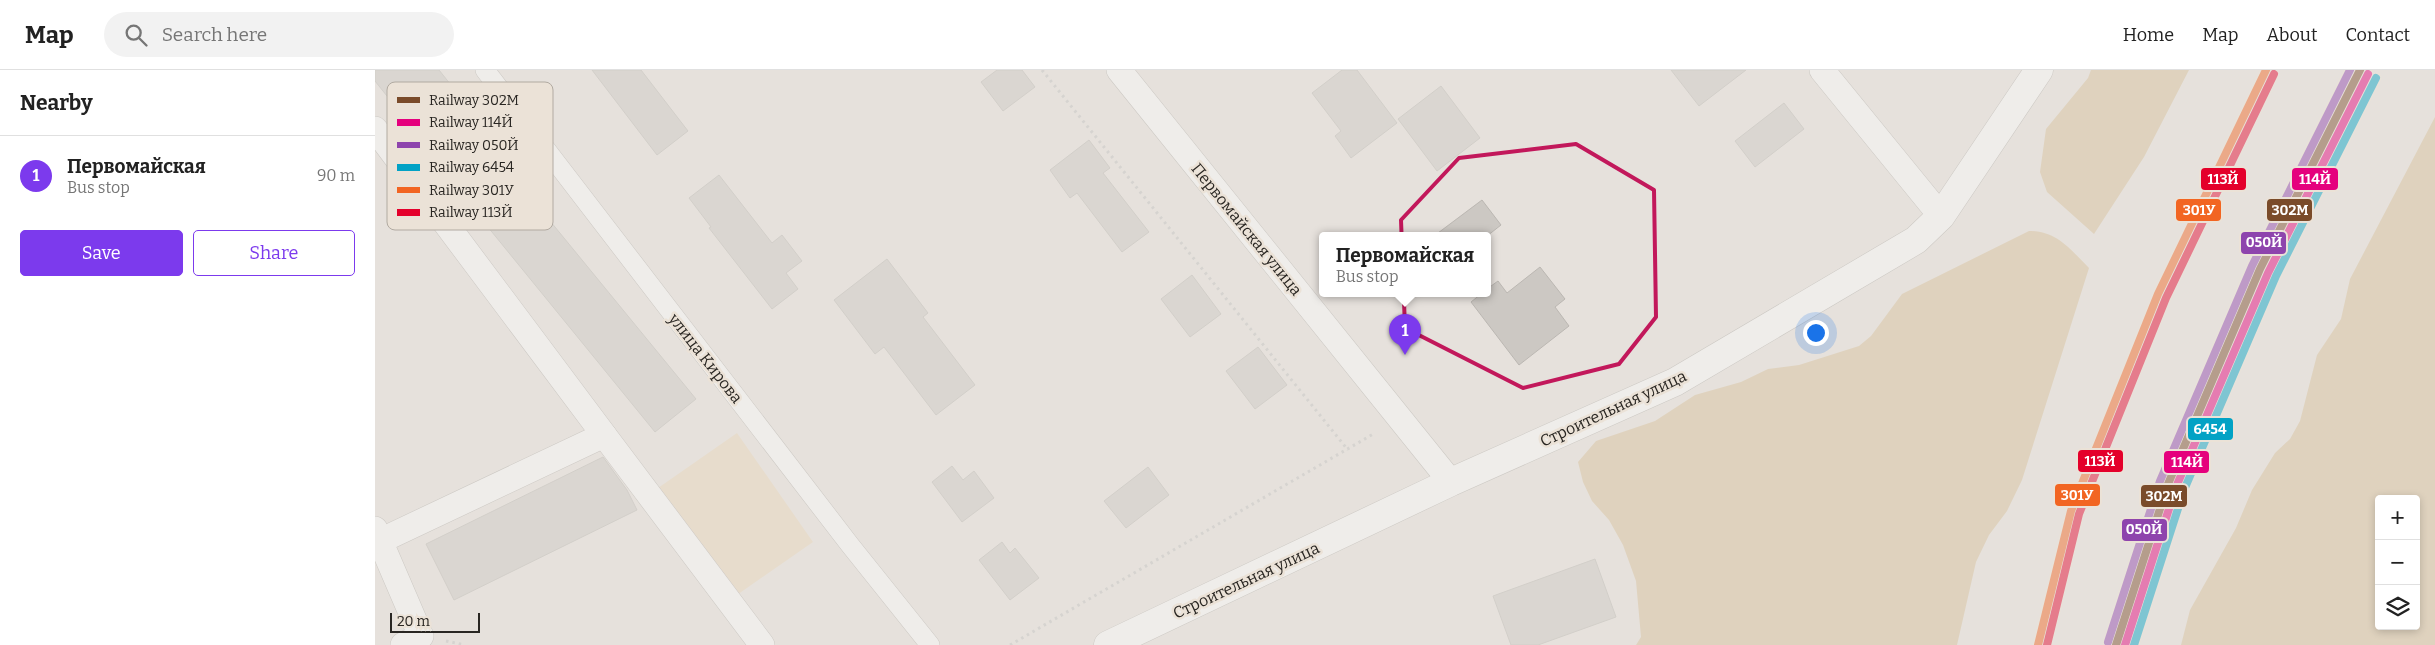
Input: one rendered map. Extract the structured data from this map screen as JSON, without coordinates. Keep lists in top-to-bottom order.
{
  "streets": {
    "street": ["Первомайская улица", "улица Кирова", "Строительная улица"]
  },
  "crossings": [
    ["Первомайская улица", "Строительная улица"]
  ],
  "lines": [
    "rail line 302М",
    "rail line 050Й",
    "rail line 301У",
    "rail line 114Й",
    "rail line 113Й",
    "rail line 6454"
  ],
  "legend": [
    "Railway 302М",
    "Railway 114Й",
    "Railway 050Й",
    "Railway 6454",
    "Railway 301У",
    "Railway 113Й"
  ],
  "scale_bar": "20 m",
  "page": {
    "header": "Map",
    "search": "Search here",
    "nav": [
      "Home",
      "Map",
      "About",
      "Contact"
    ],
    "heading": "Nearby",
    "list": [
      {
        "mark": "1",
        "name": "Первомайская",
        "note": "Bus stop",
        "value": "90 m"
      }
    ],
    "buttons": ["Save", "Share"],
    "popup": ["Первомайская", "Bus stop"],
    "pins": "1",
    "map_buttons": ["+", "−"],
    "scale": "20 m"
  }
}
